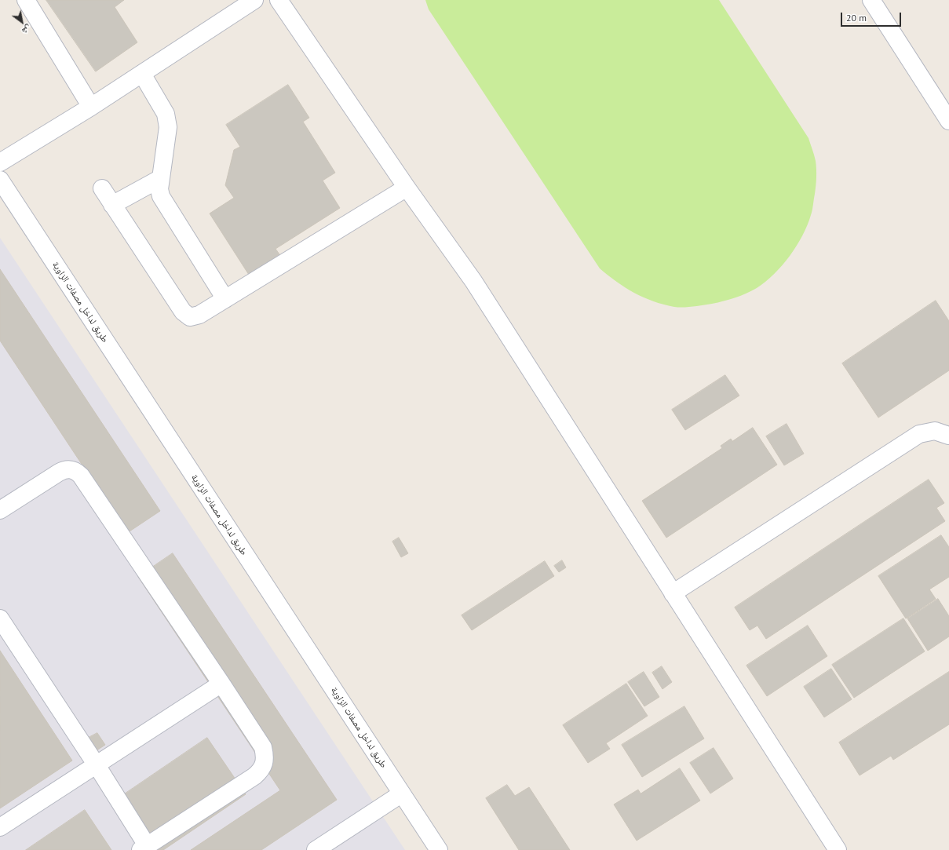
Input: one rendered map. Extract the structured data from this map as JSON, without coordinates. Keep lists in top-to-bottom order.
{
  "streets": {
    "street": ["طريق لداخل مصفات الزاوية"]
  },
  "scale_bar": "20 m",
  "north": "bottom right"
}
